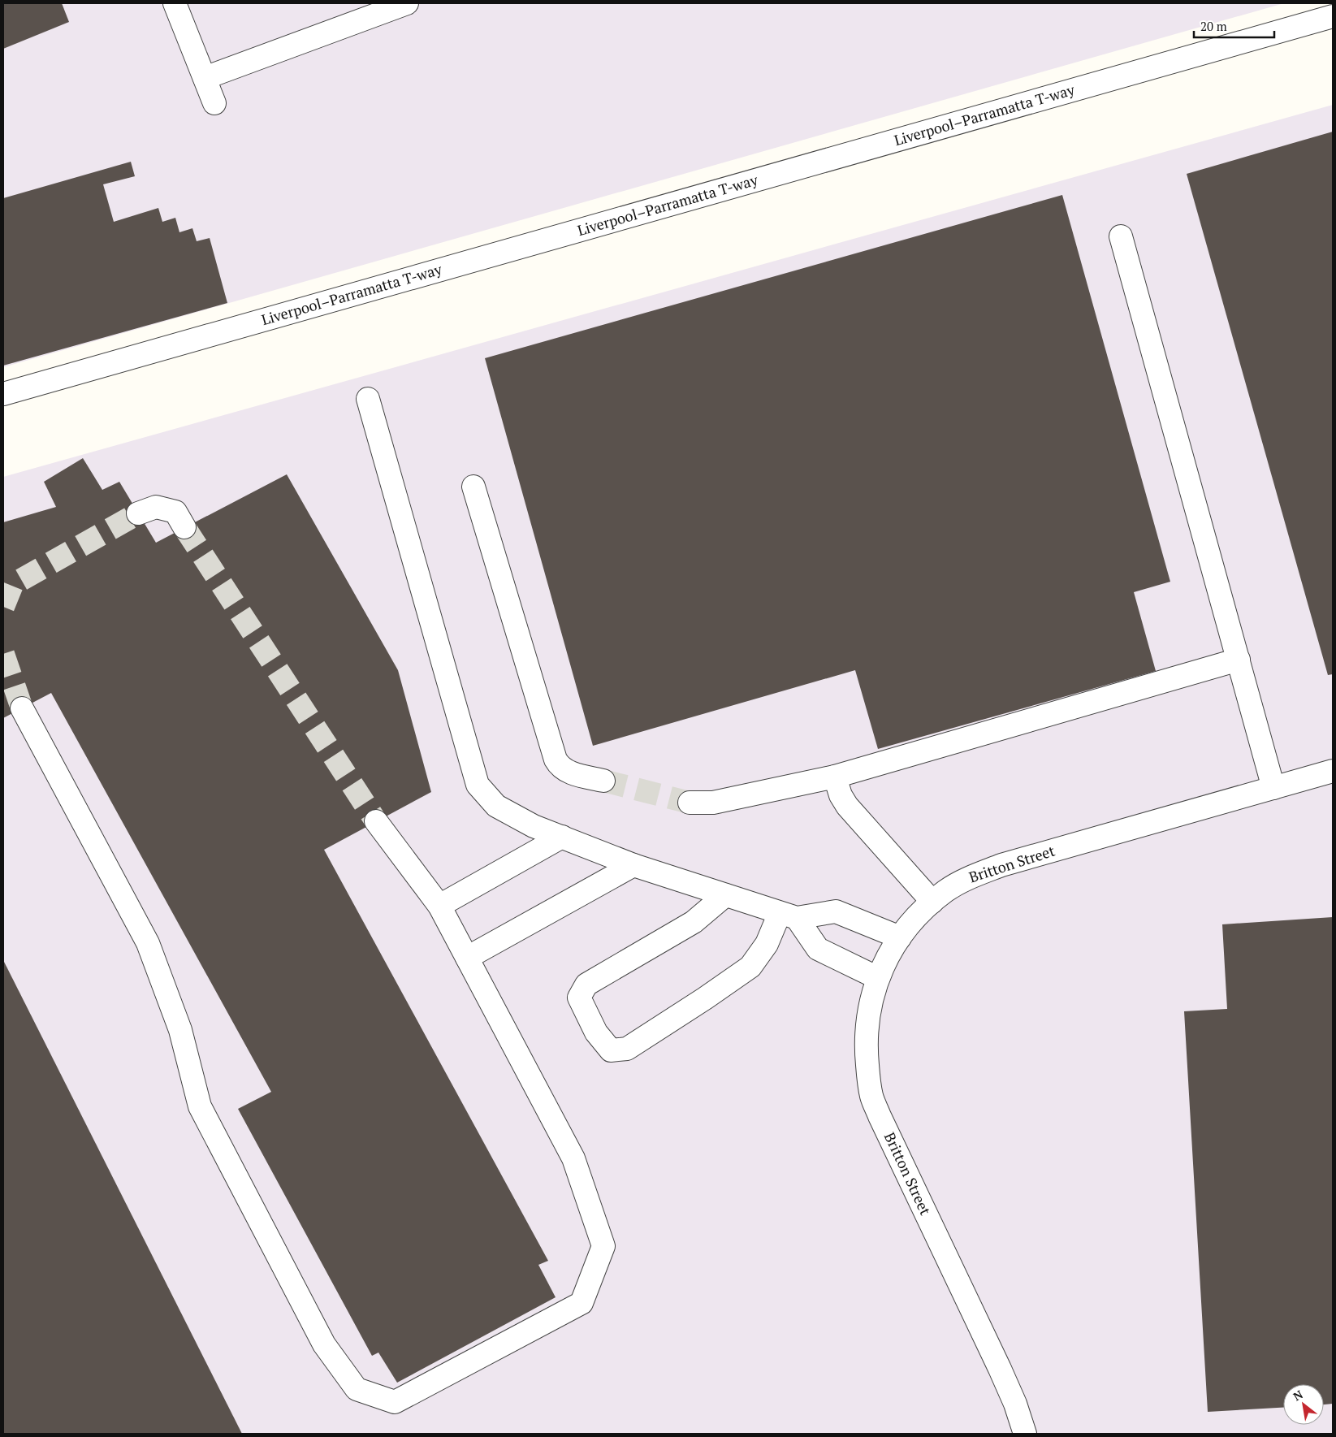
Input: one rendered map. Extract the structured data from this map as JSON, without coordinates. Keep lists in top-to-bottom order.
{
  "streets": {
    "street": ["Liverpool–Parramatta T-way", "Britton Street"]
  },
  "scale_bar": "20 m",
  "north": "top left"
}
